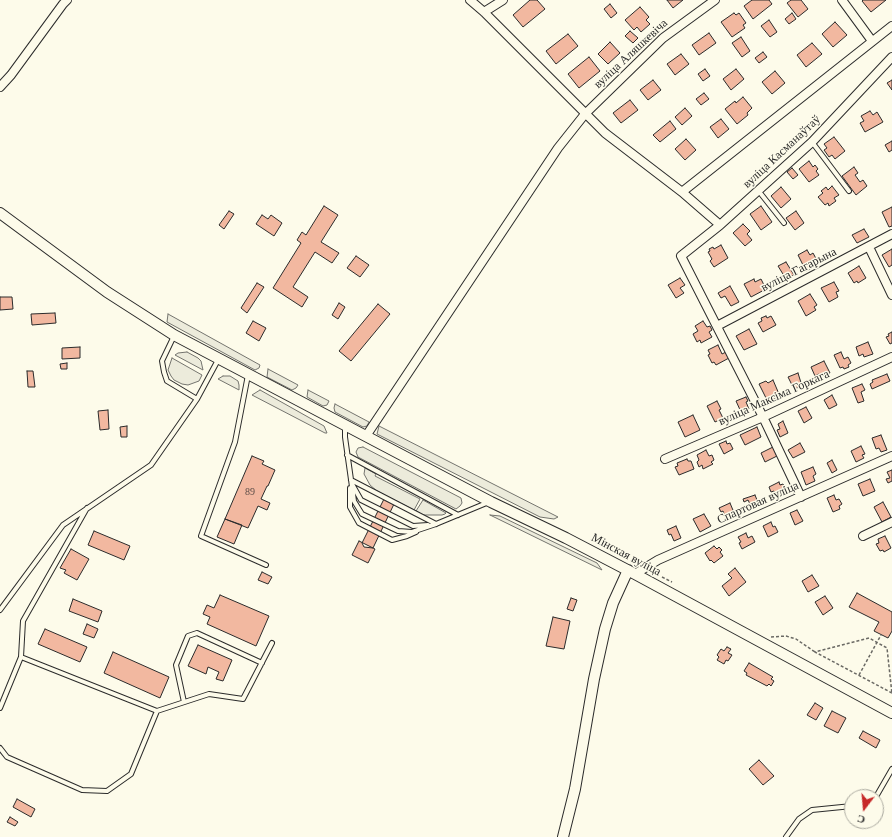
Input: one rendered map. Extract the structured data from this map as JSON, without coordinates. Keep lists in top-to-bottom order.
{
  "streets": {
    "street": [
      "вуліца Аляшкевіча",
      "вуліца Касманаўтаў",
      "вуліца Гагарына",
      "вуліца Максіма Горкага",
      "Спартовая вуліца",
      "Мінская вуліца"
    ]
  },
  "crossings": [
    ["вуліца Аляшкевіча", "Мінская вуліца"],
    ["вуліца Касманаўтаў", "вуліца Гагарына"],
    ["Спартовая вуліца", "Мінская вуліца"]
  ],
  "house_numbers": ["89"],
  "north": "bottom"
}
